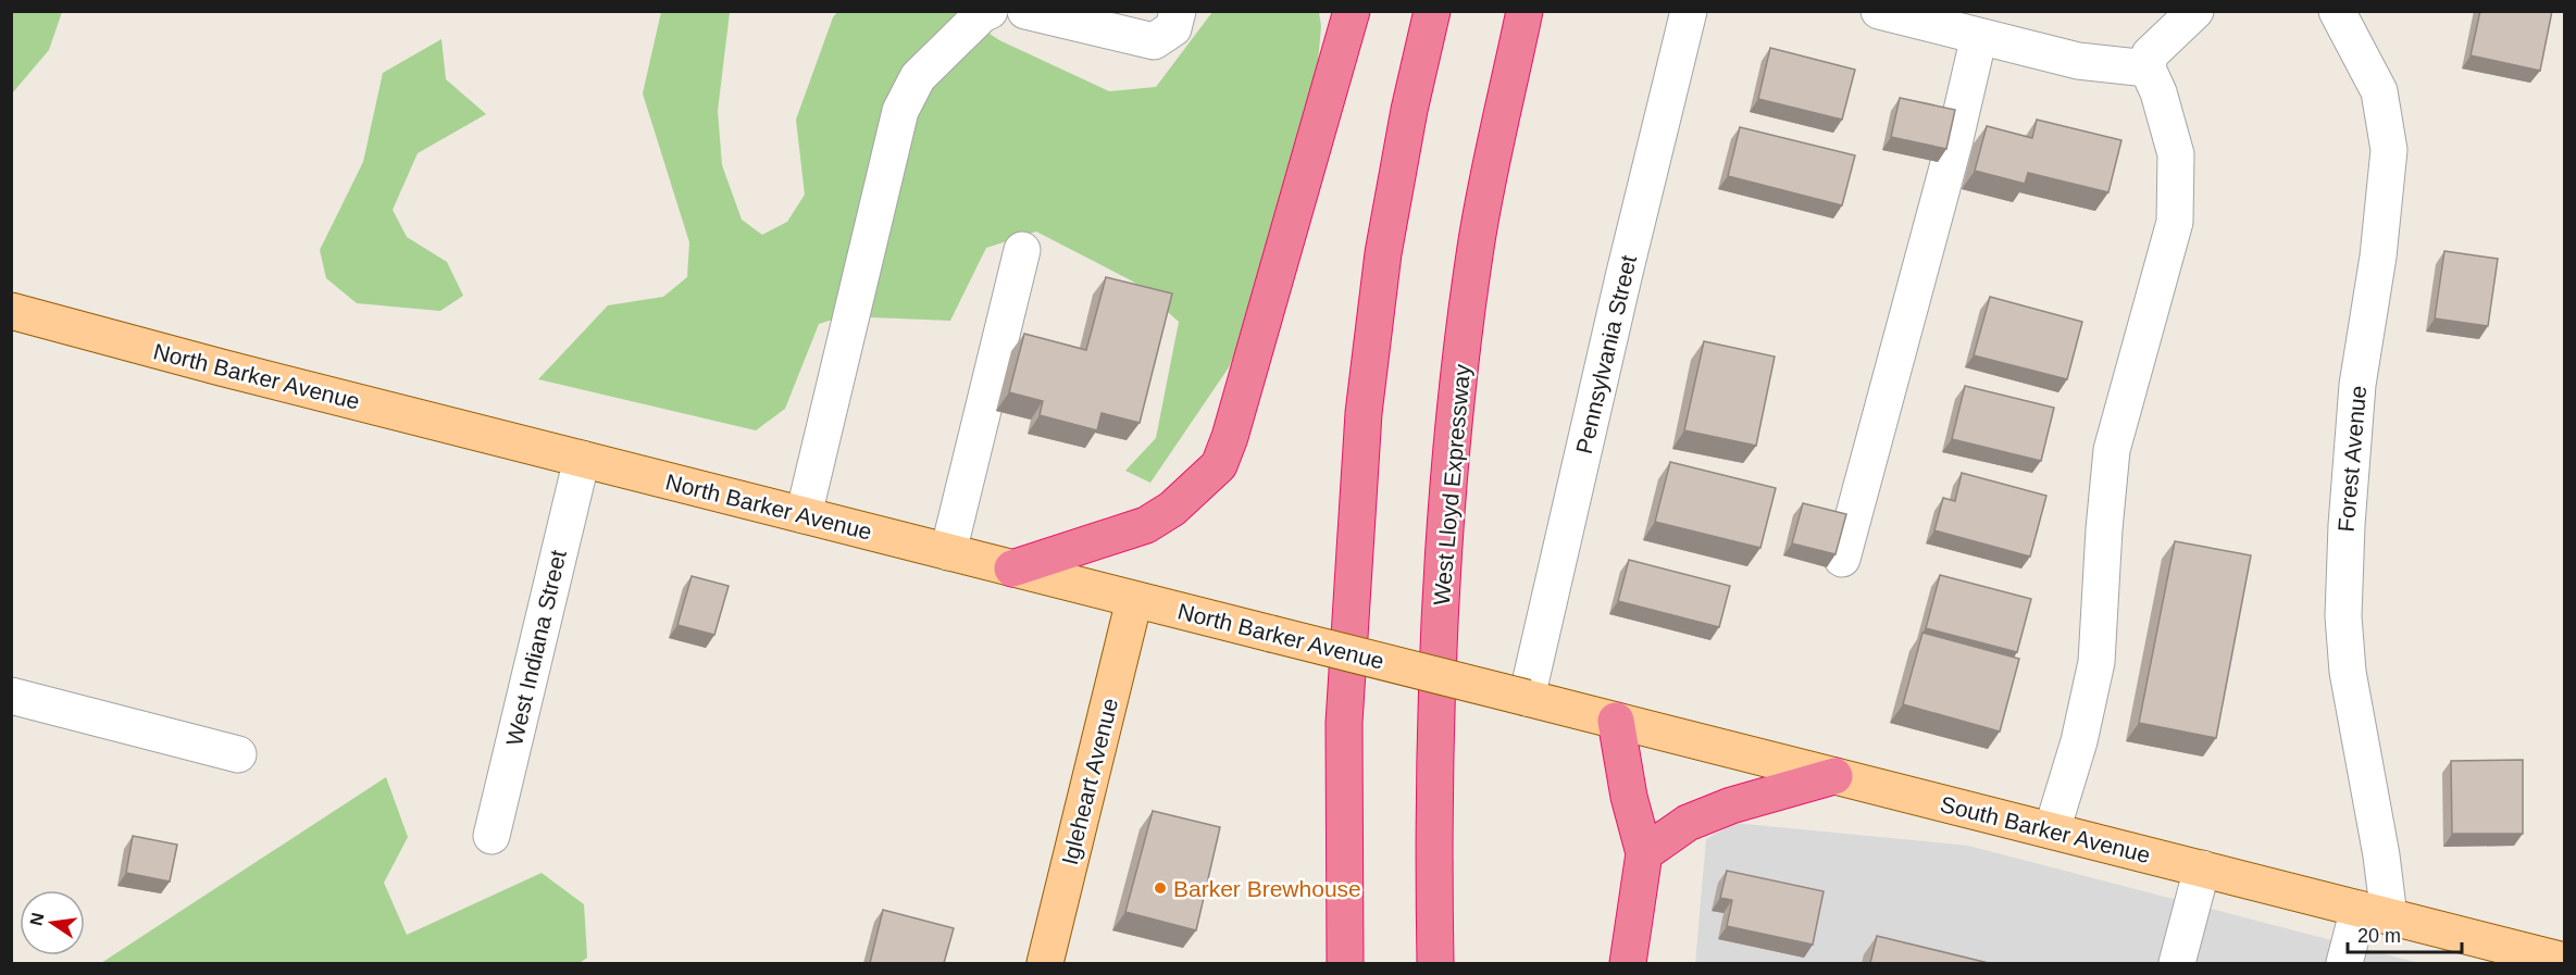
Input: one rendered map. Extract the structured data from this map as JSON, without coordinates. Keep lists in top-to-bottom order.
{
  "streets": {
    "highway": ["West Lloyd Expressway"],
    "main road": ["North Barker Avenue", "Igleheart Avenue", "South Barker Avenue"],
    "street": ["Pennsylvania Street", "Forest Avenue", "West Indiana Street"]
  },
  "crossings": [
    ["Pennsylvania Street", "North Barker Avenue"],
    ["Pennsylvania Street", "South Barker Avenue"],
    ["North Barker Avenue", "West Indiana Street"],
    ["North Barker Avenue", "Igleheart Avenue"],
    ["North Barker Avenue", "South Barker Avenue"],
    ["Forest Avenue", "South Barker Avenue"]
  ],
  "places": ["Barker Brewhouse"],
  "scale_bar": "20 m",
  "north": "left"
}
